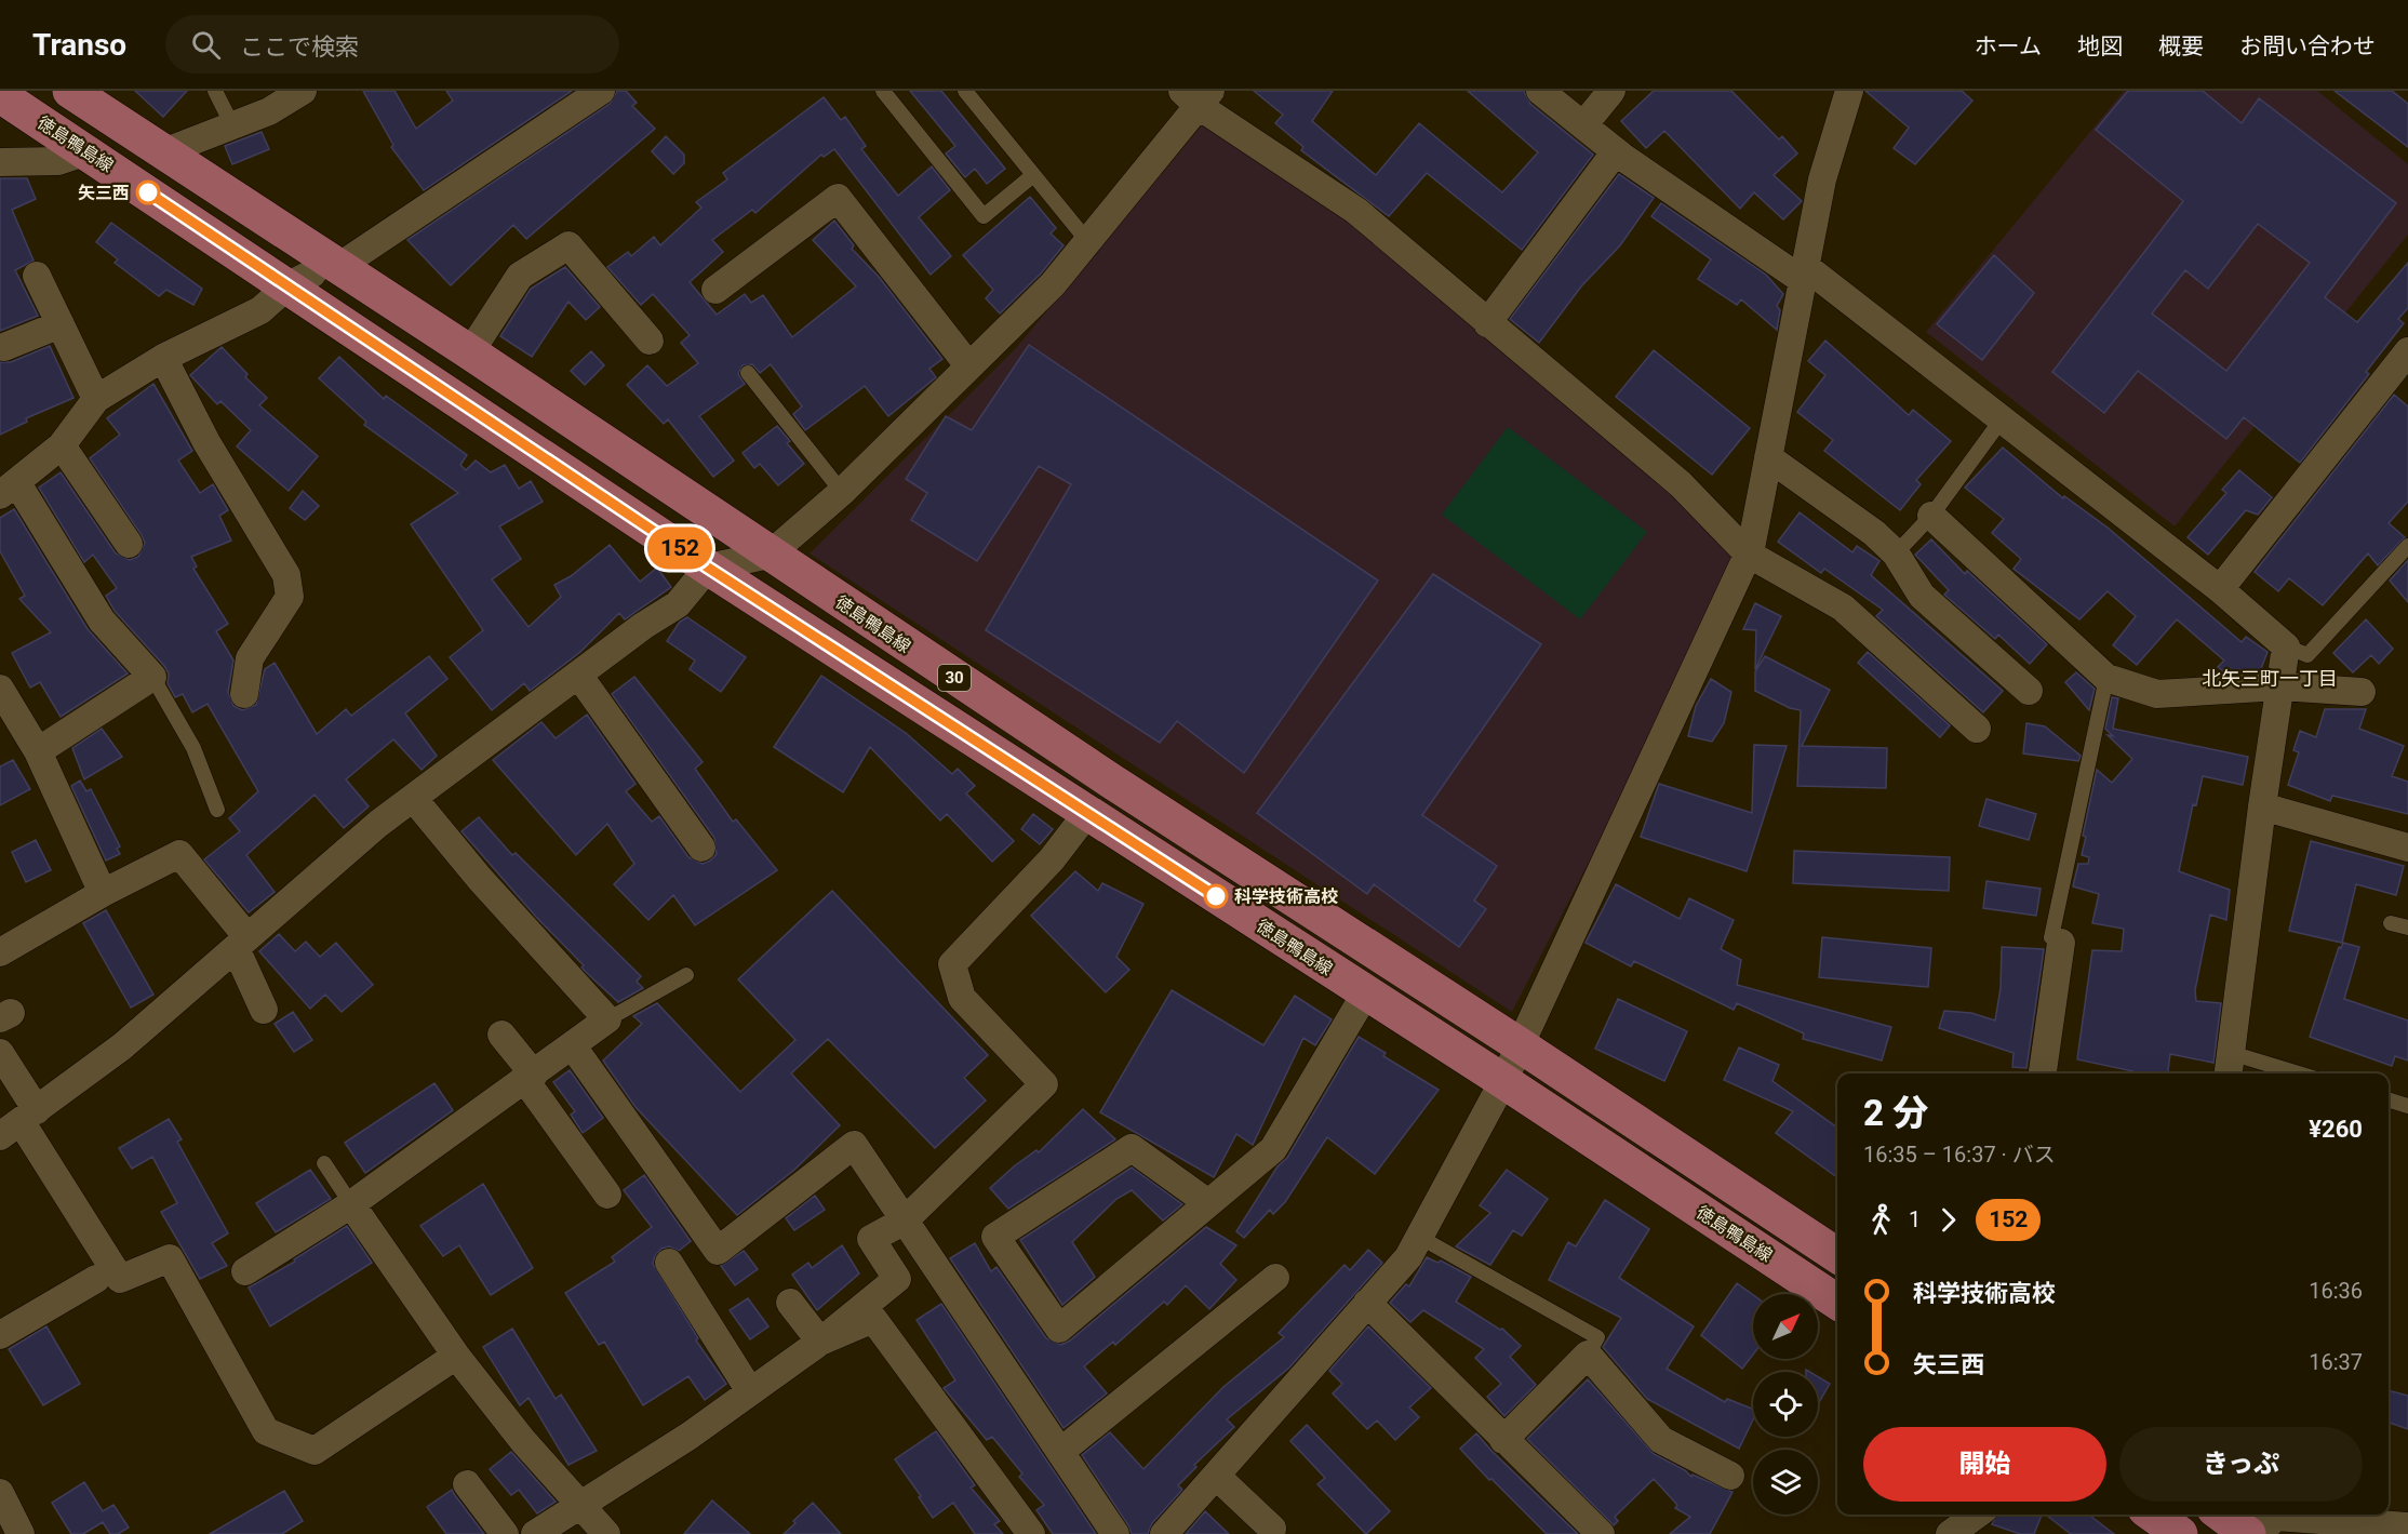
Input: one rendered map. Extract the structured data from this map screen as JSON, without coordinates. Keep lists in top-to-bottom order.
{
  "streets": {
    "main road": ["徳島鴨島線", "30"]
  },
  "districts": ["北矢三町一丁目"],
  "places": ["矢三西", "科学技術高校"],
  "lines": ["bus line 152"],
  "north": "top right",
  "page": {
    "header": "Transo",
    "search": "ここで検索",
    "nav": [
      "ホーム",
      "地図",
      "概要",
      "お問い合わせ"
    ],
    "on_map": "152",
    "heading": ["2 分", "16:35 – 16:37 · バス", "¥260"],
    "legs": ["1", "152"],
    "list": [
      {
        "name": "科学技術高校",
        "value": "16:36"
      },
      {
        "name": "矢三西",
        "value": "16:37"
      }
    ],
    "buttons": ["開始", "きっぷ"]
  }
}
